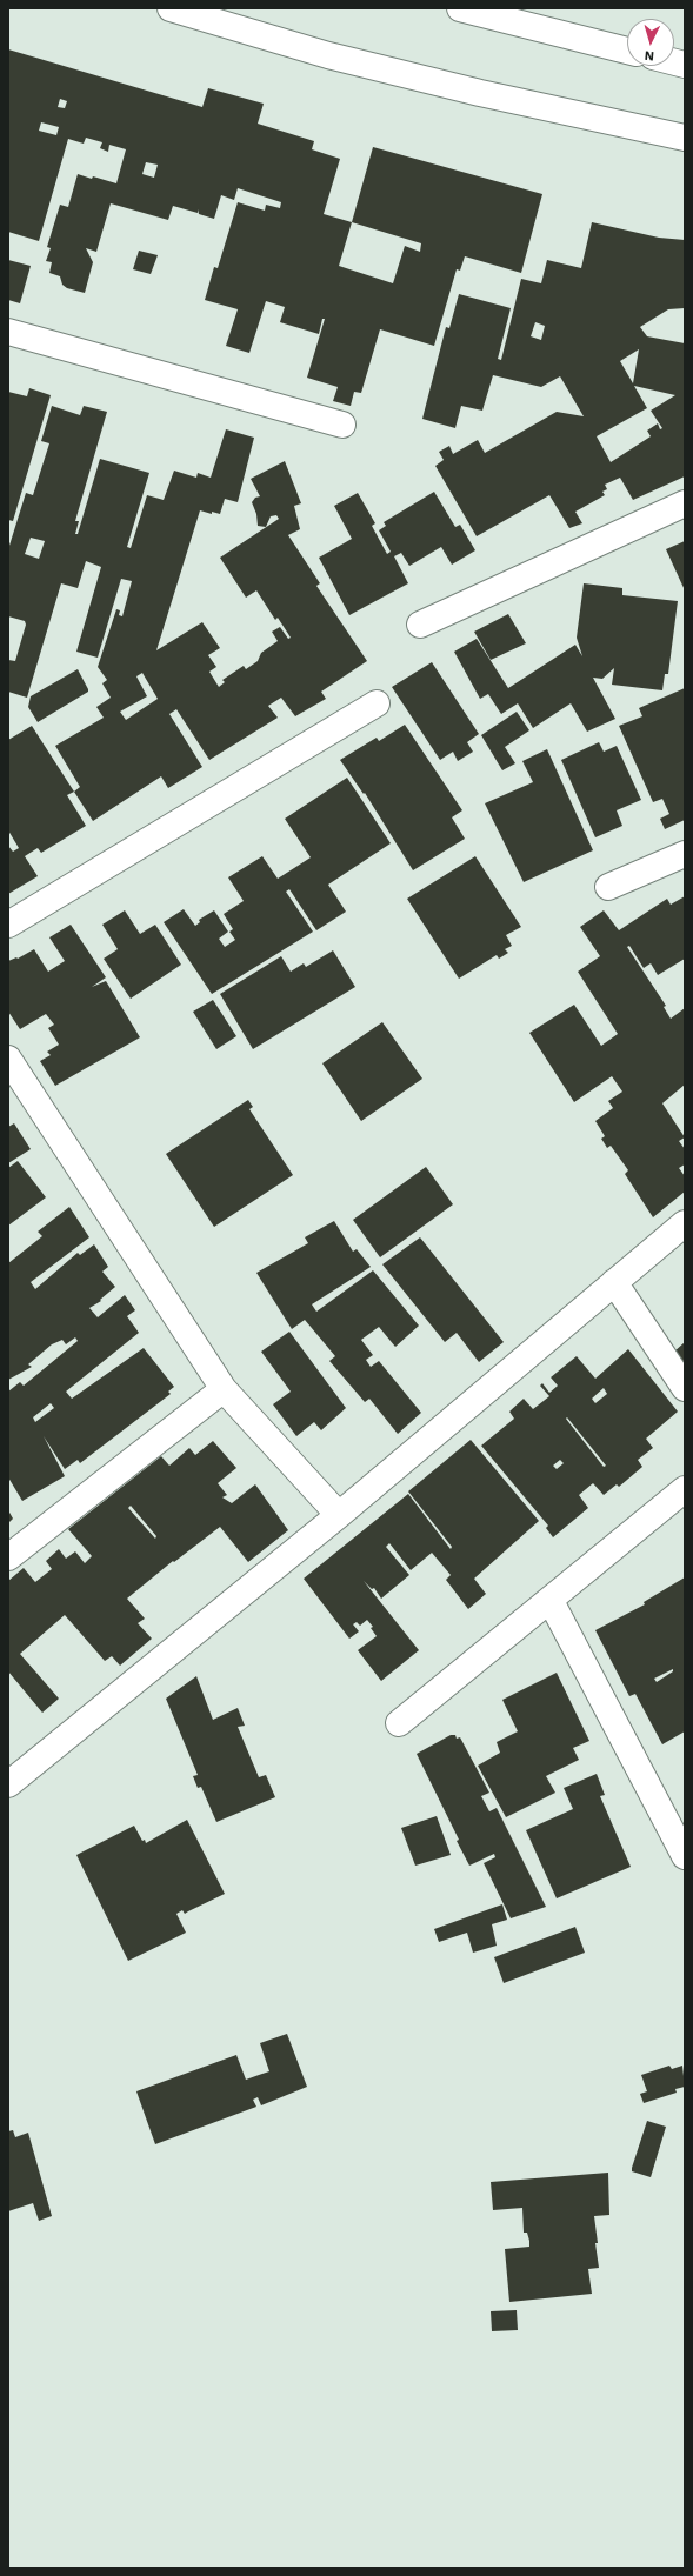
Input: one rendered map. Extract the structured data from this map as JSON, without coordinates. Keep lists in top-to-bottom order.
{
  "north": "bottom"
}
